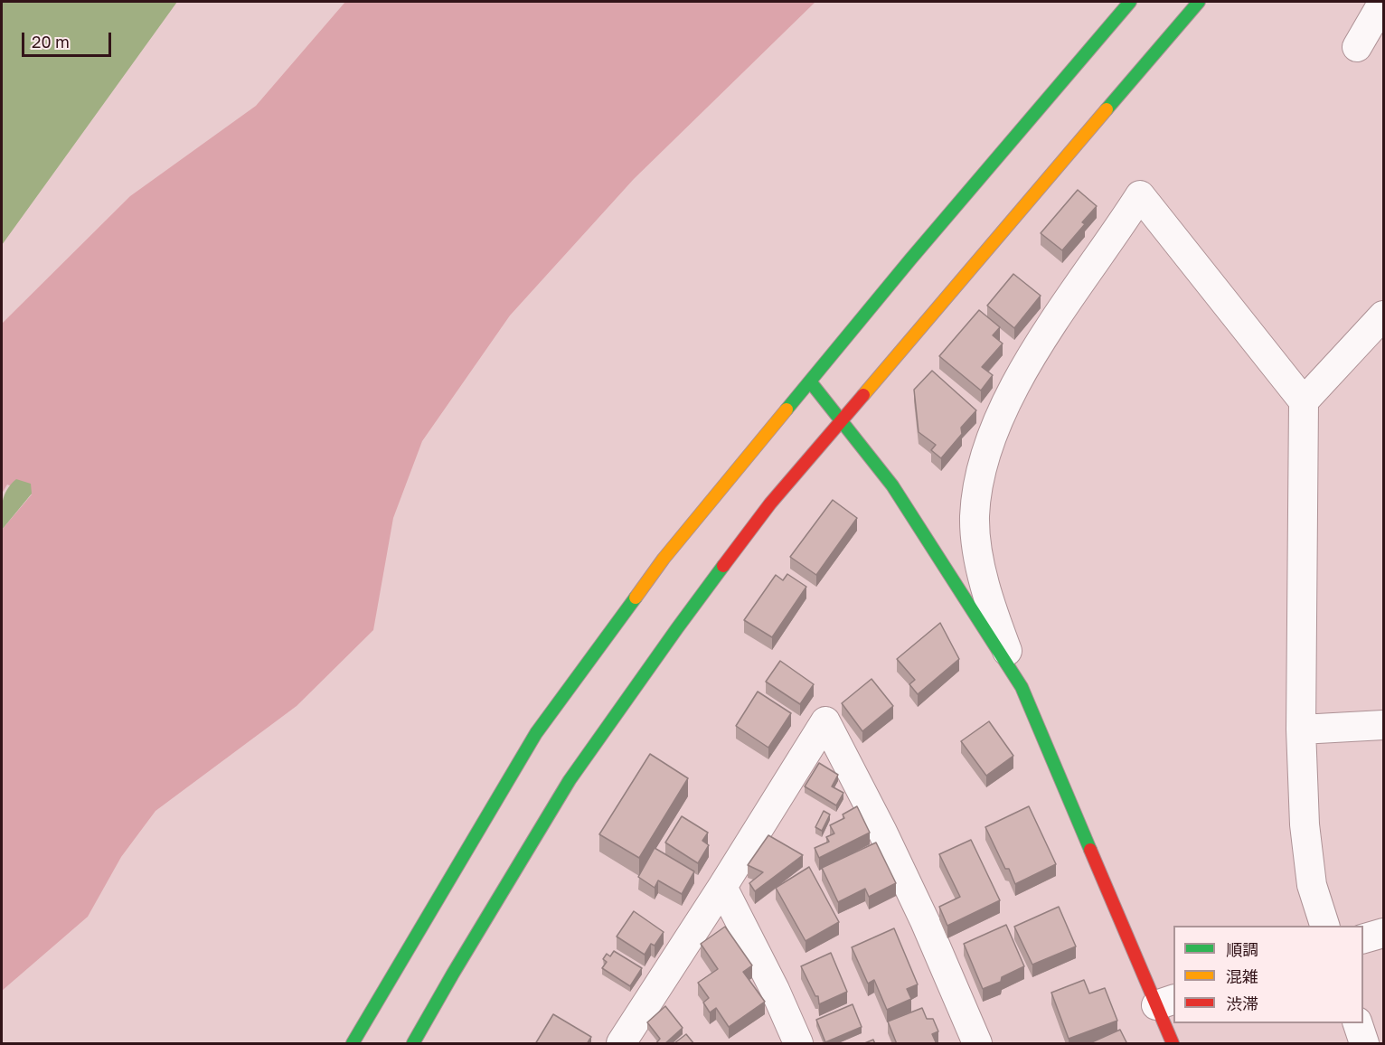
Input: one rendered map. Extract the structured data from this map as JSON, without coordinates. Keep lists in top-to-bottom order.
{
  "legend": ["順調", "混雑", "渋滞"],
  "scale_bar": "20 m"
}
